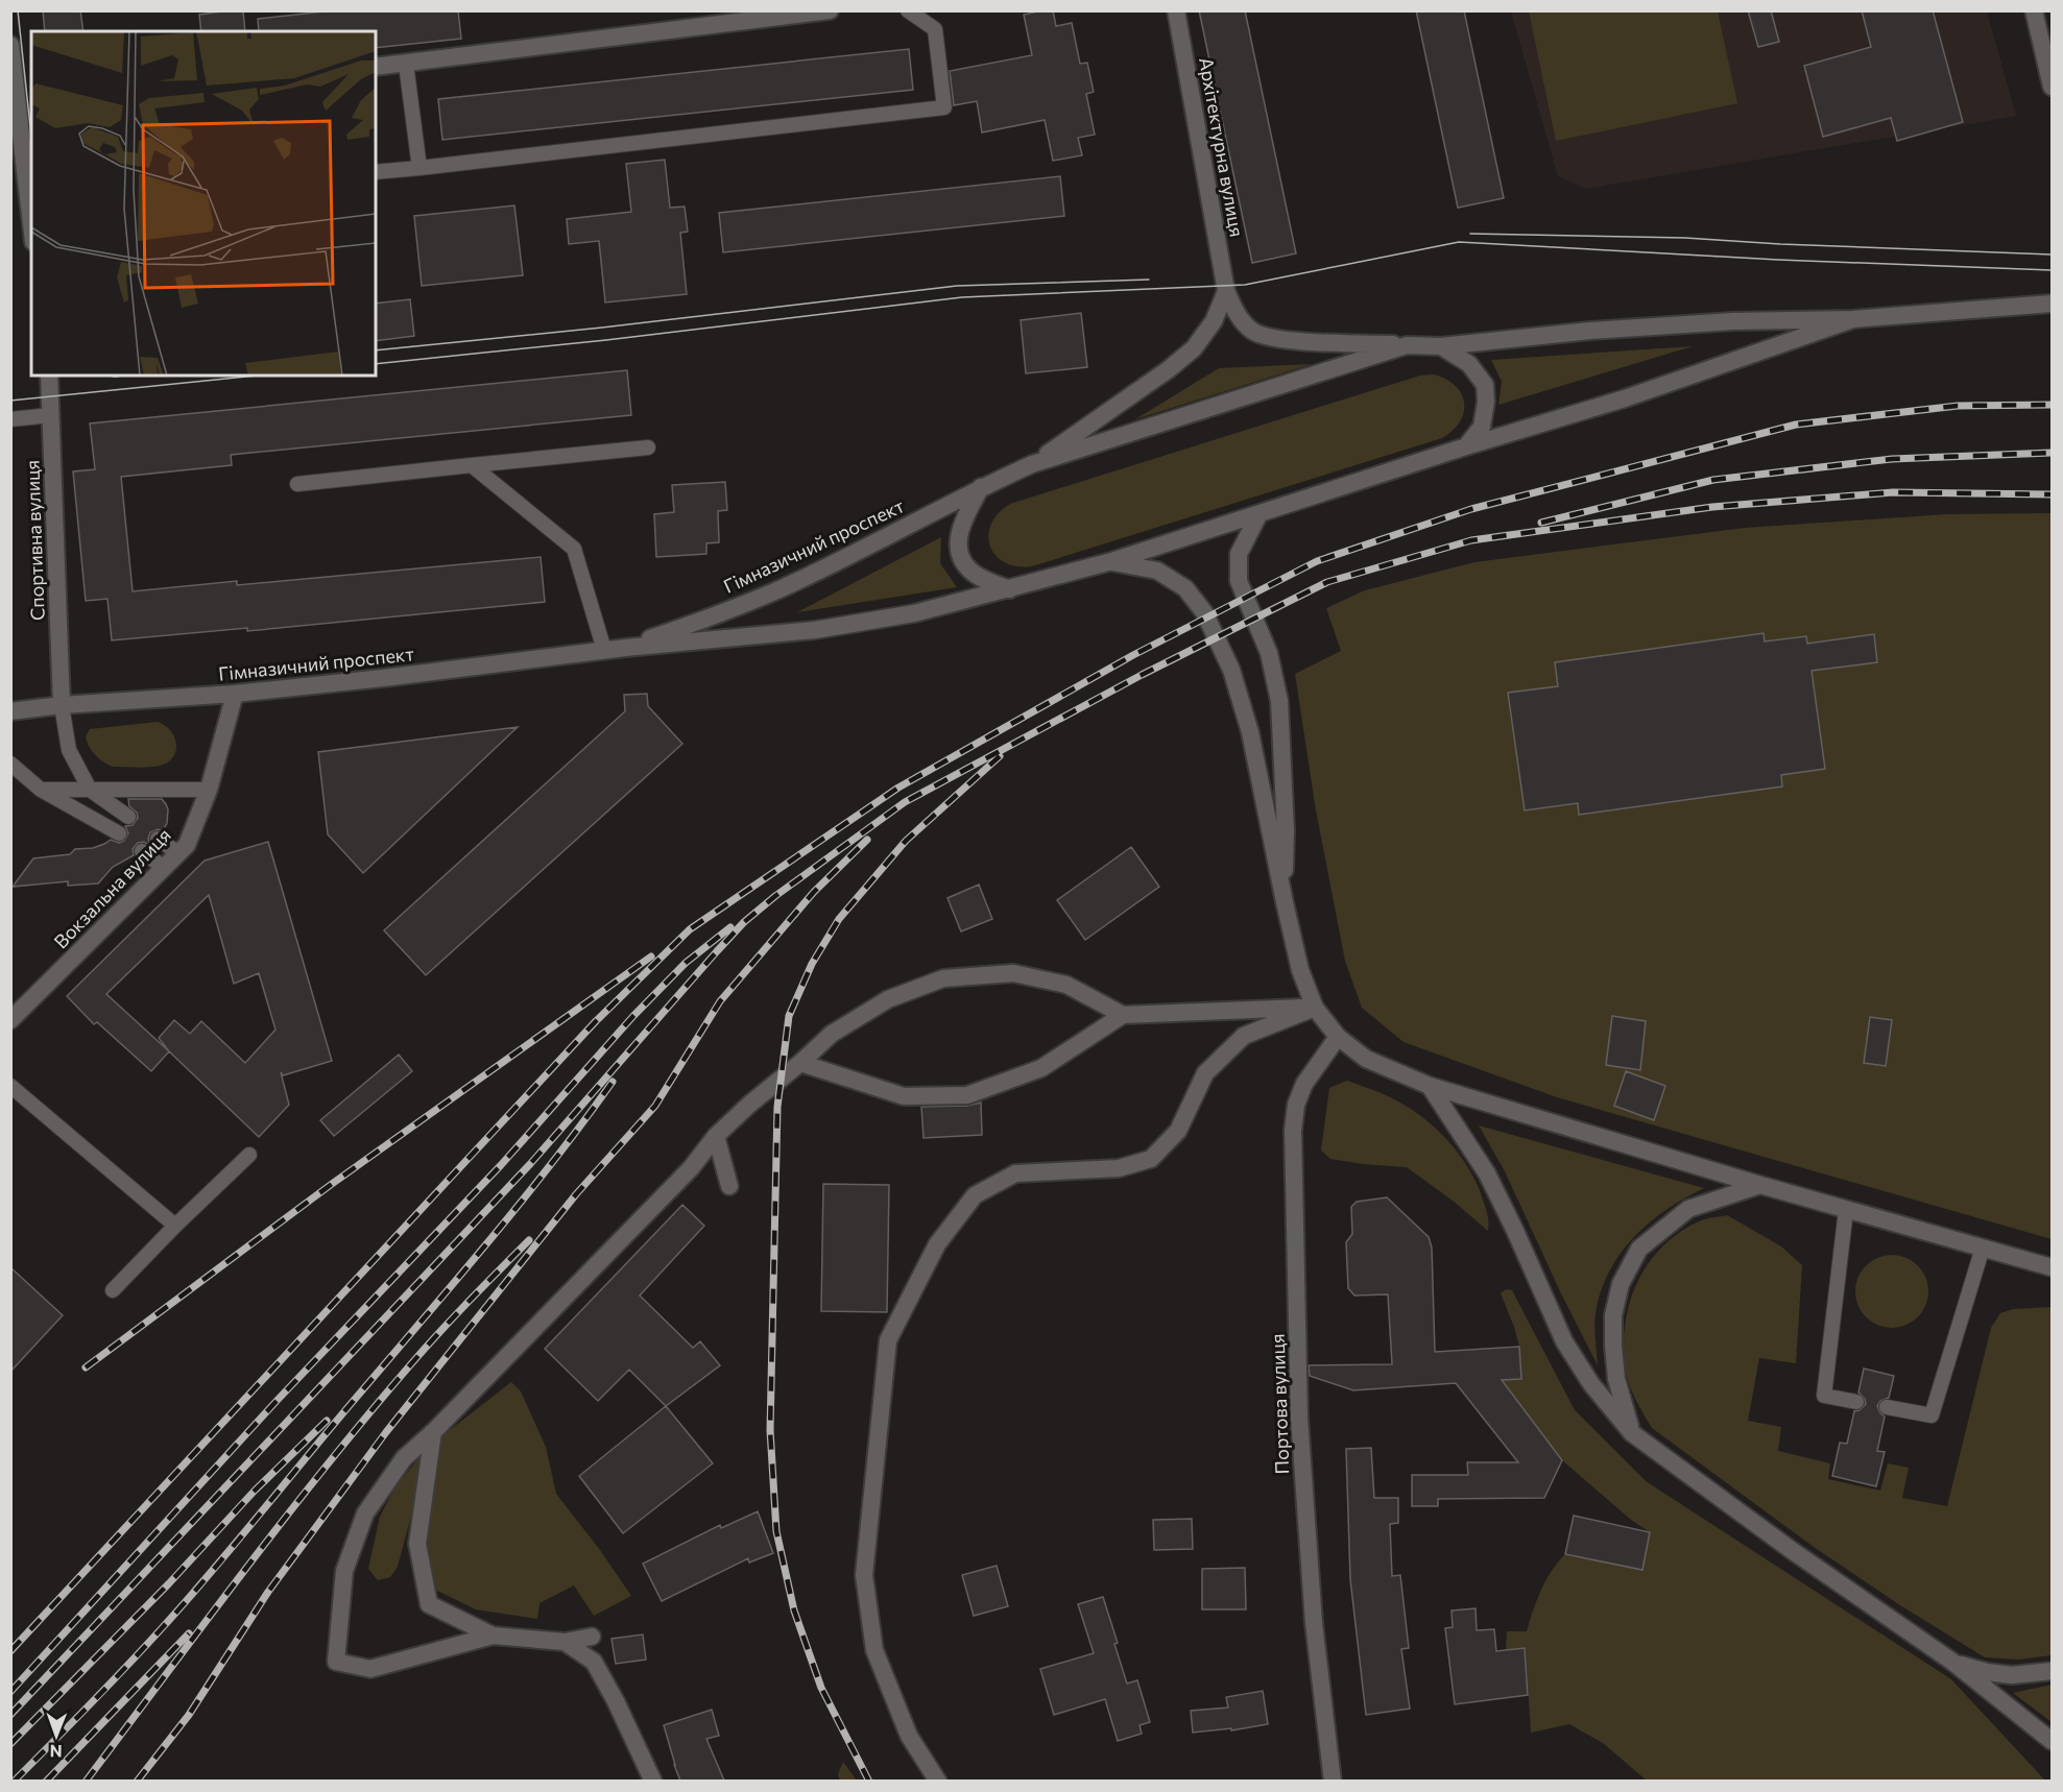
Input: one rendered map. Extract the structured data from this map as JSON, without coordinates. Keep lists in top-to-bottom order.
{
  "streets": {
    "main road": [
      "Архітектурна вулиця",
      "Спортивна вулиця",
      "Гімназичний проспект",
      "Вокзальна вулиця",
      "Портова вулиця"
    ]
  },
  "crossings": [
    ["Архітектурна вулиця", "Гімназичний проспект"],
    ["Спортивна вулиця", "Гімназичний проспект"],
    ["Гімназичний проспект", "Вокзальна вулиця"]
  ],
  "north": "bottom"
}
